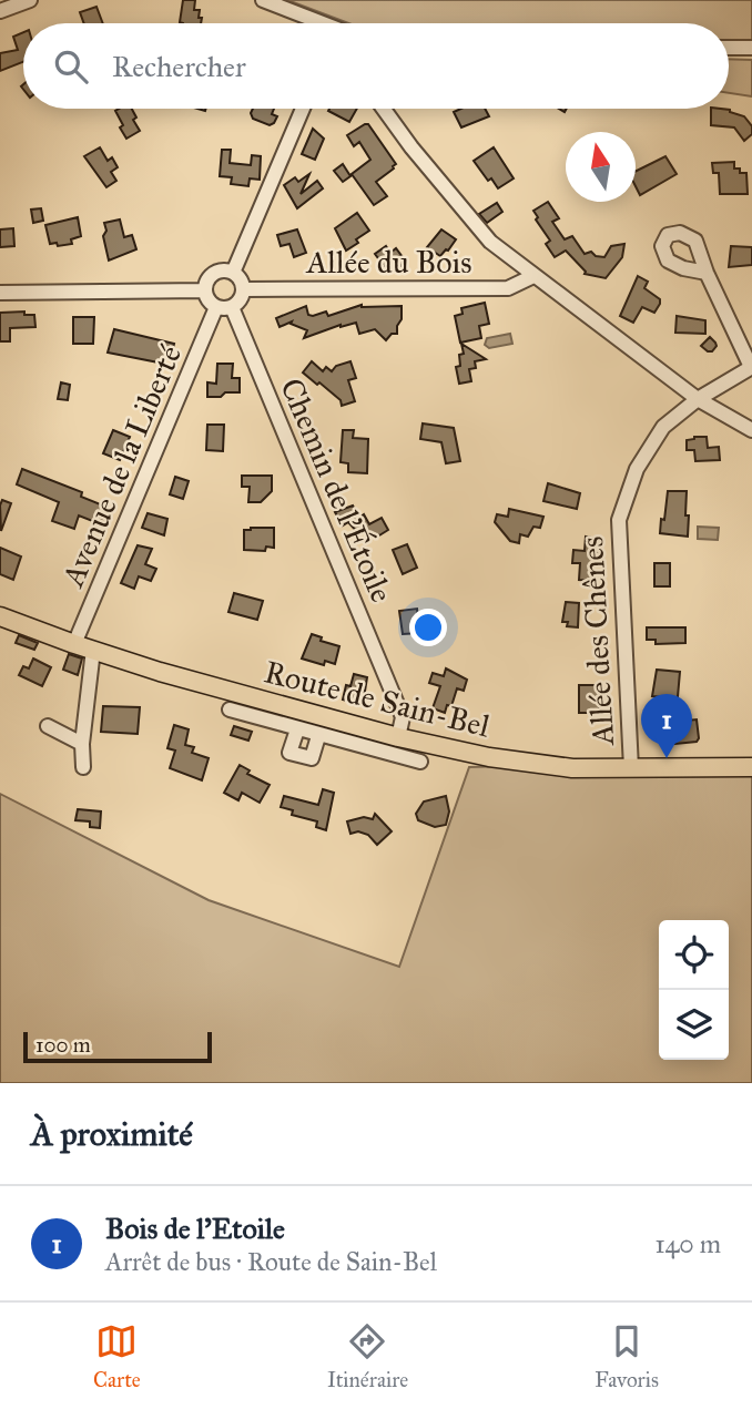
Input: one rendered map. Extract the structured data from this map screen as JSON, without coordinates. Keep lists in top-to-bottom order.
{
  "streets": {
    "main road": ["Route de Sain-Bel"],
    "street": [
      "Allée du Bois",
      "Avenue de la Liberté",
      "Chemin de l'Étoile",
      "Allée des Chênes"
    ]
  },
  "crossings": [
    ["Allée du Bois", "Avenue de la Liberté"],
    ["Allée du Bois", "Chemin de l'Étoile"],
    ["Avenue de la Liberté", "Chemin de l'Étoile"],
    ["Avenue de la Liberté", "Route de Sain-Bel"],
    ["Chemin de l'Étoile", "Route de Sain-Bel"],
    ["Allée des Chênes", "Route de Sain-Bel"]
  ],
  "scale_bar": "100 m",
  "north": "top",
  "page": {
    "search": "Rechercher",
    "pins": "1",
    "scale": "100 m",
    "heading": "À proximité",
    "list": [
      {
        "mark": "1",
        "name": "Bois de l'Etoile",
        "note": "Arrêt de bus · Route de Sain-Bel",
        "value": "140 m"
      }
    ],
    "nav": ["Carte", "Itinéraire", "Favoris"]
  }
}
